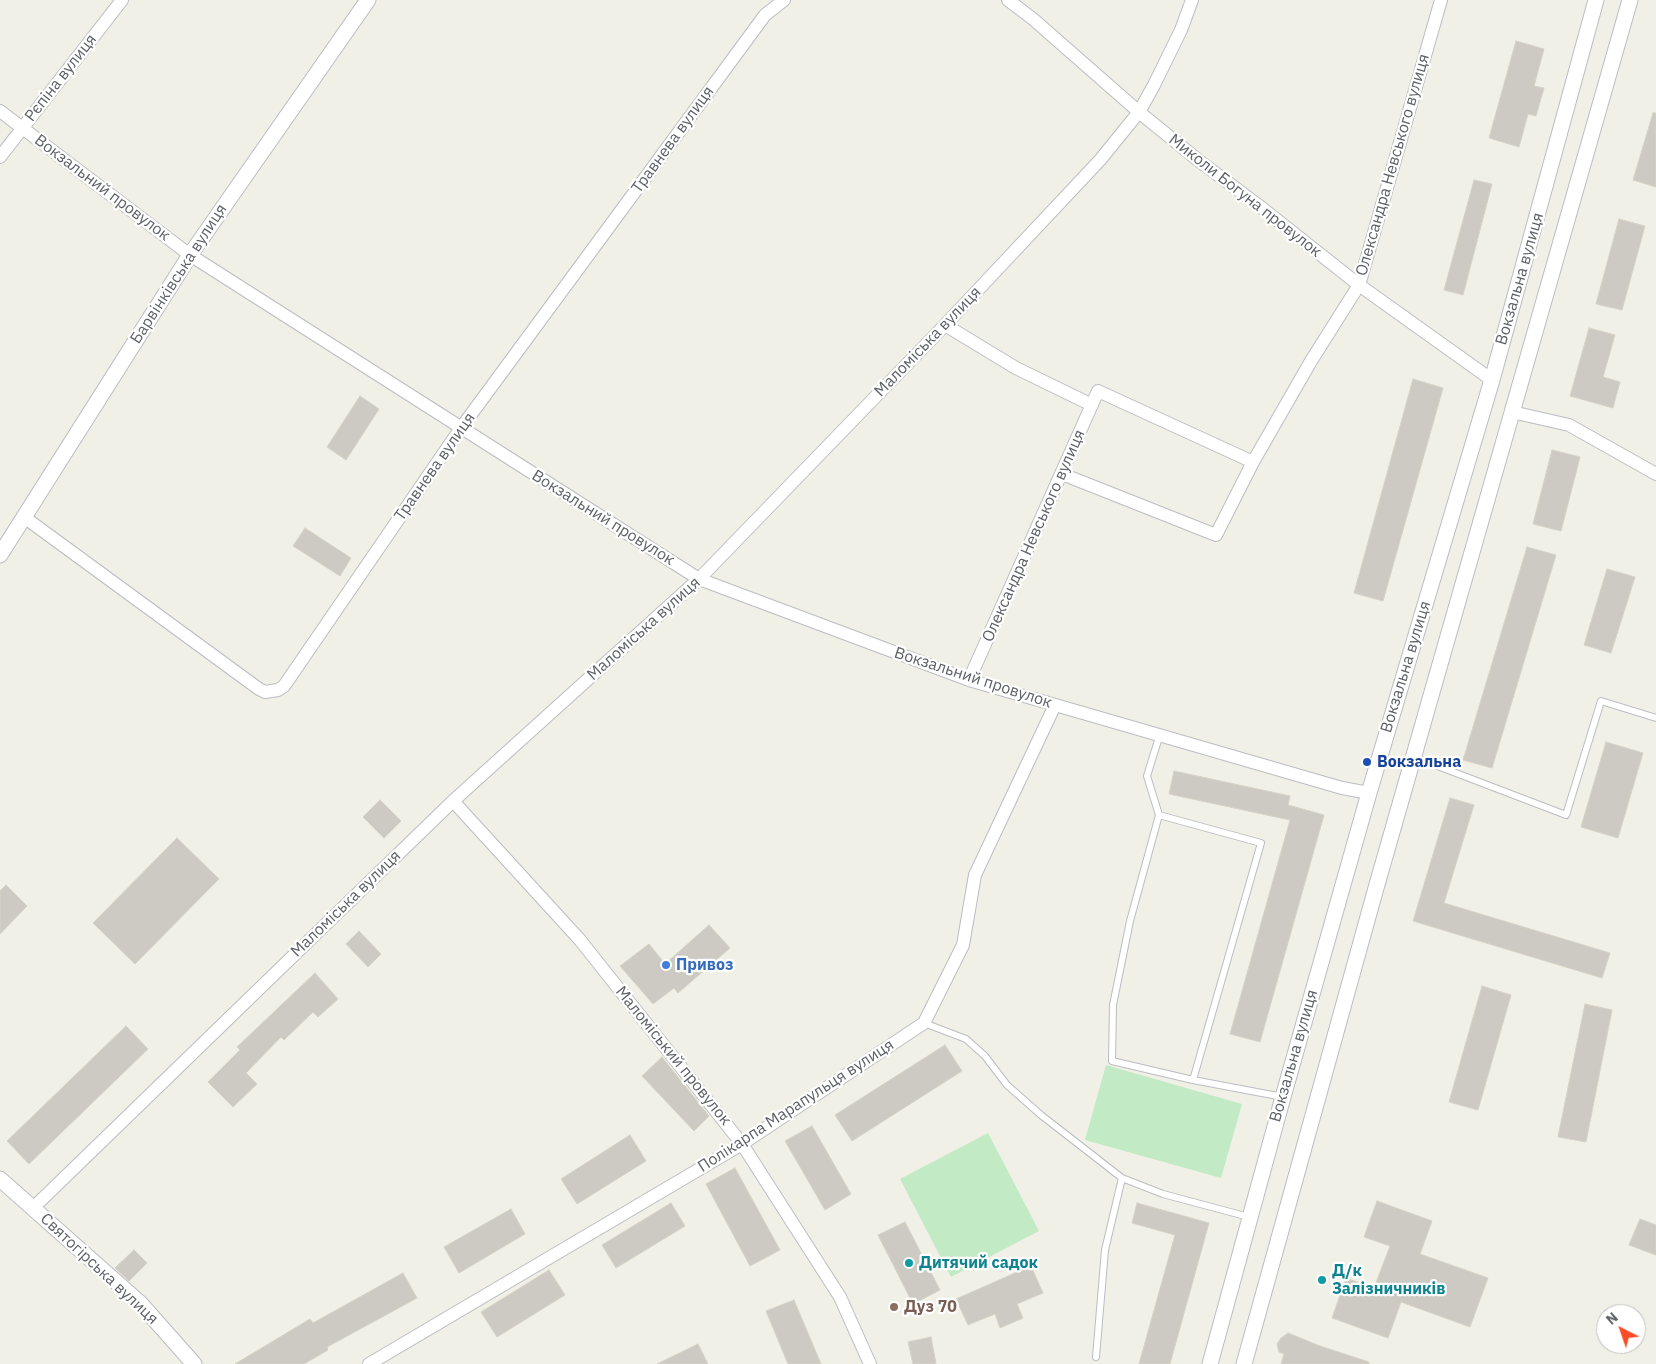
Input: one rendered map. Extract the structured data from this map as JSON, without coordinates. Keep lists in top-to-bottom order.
{
  "streets": {
    "street": [
      "Рєпіна вулиця",
      "Травнева вулиця",
      "Олександра Невського вулиця",
      "Вокзальний провулок",
      "Миколи Богуна провулок",
      "Барвінківська вулиця",
      "Вокзальна вулиця",
      "Маломіська вулиця",
      "Маломіський провулок",
      "Полікарпа Марапульця вулиця",
      "Святогірська вулиця"
    ]
  },
  "crossings": [
    ["Рєпіна вулиця", "Вокзальний провулок"],
    ["Травнева вулиця", "Вокзальний провулок"],
    ["Травнева вулиця", "Барвінківська вулиця"],
    ["Олександра Невського вулиця", "Вокзальний провулок"],
    ["Олександра Невського вулиця", "Миколи Богуна провулок"],
    ["Вокзальний провулок", "Барвінківська вулиця"],
    ["Вокзальний провулок", "Вокзальна вулиця"],
    ["Вокзальний провулок", "Маломіська вулиця"],
    ["Миколи Богуна провулок", "Вокзальна вулиця"],
    ["Миколи Богуна провулок", "Маломіська вулиця"],
    ["Маломіська вулиця", "Маломіський провулок"],
    ["Маломіська вулиця", "Святогірська вулиця"],
    ["Маломіський провулок", "Полікарпа Марапульця вулиця"]
  ],
  "places": [
    "Вокзальна",
    "Привоз",
    "Дитячий садок",
    "Д/к Залізничників",
    "Дуз 70"
  ],
  "north": "top left"
}
